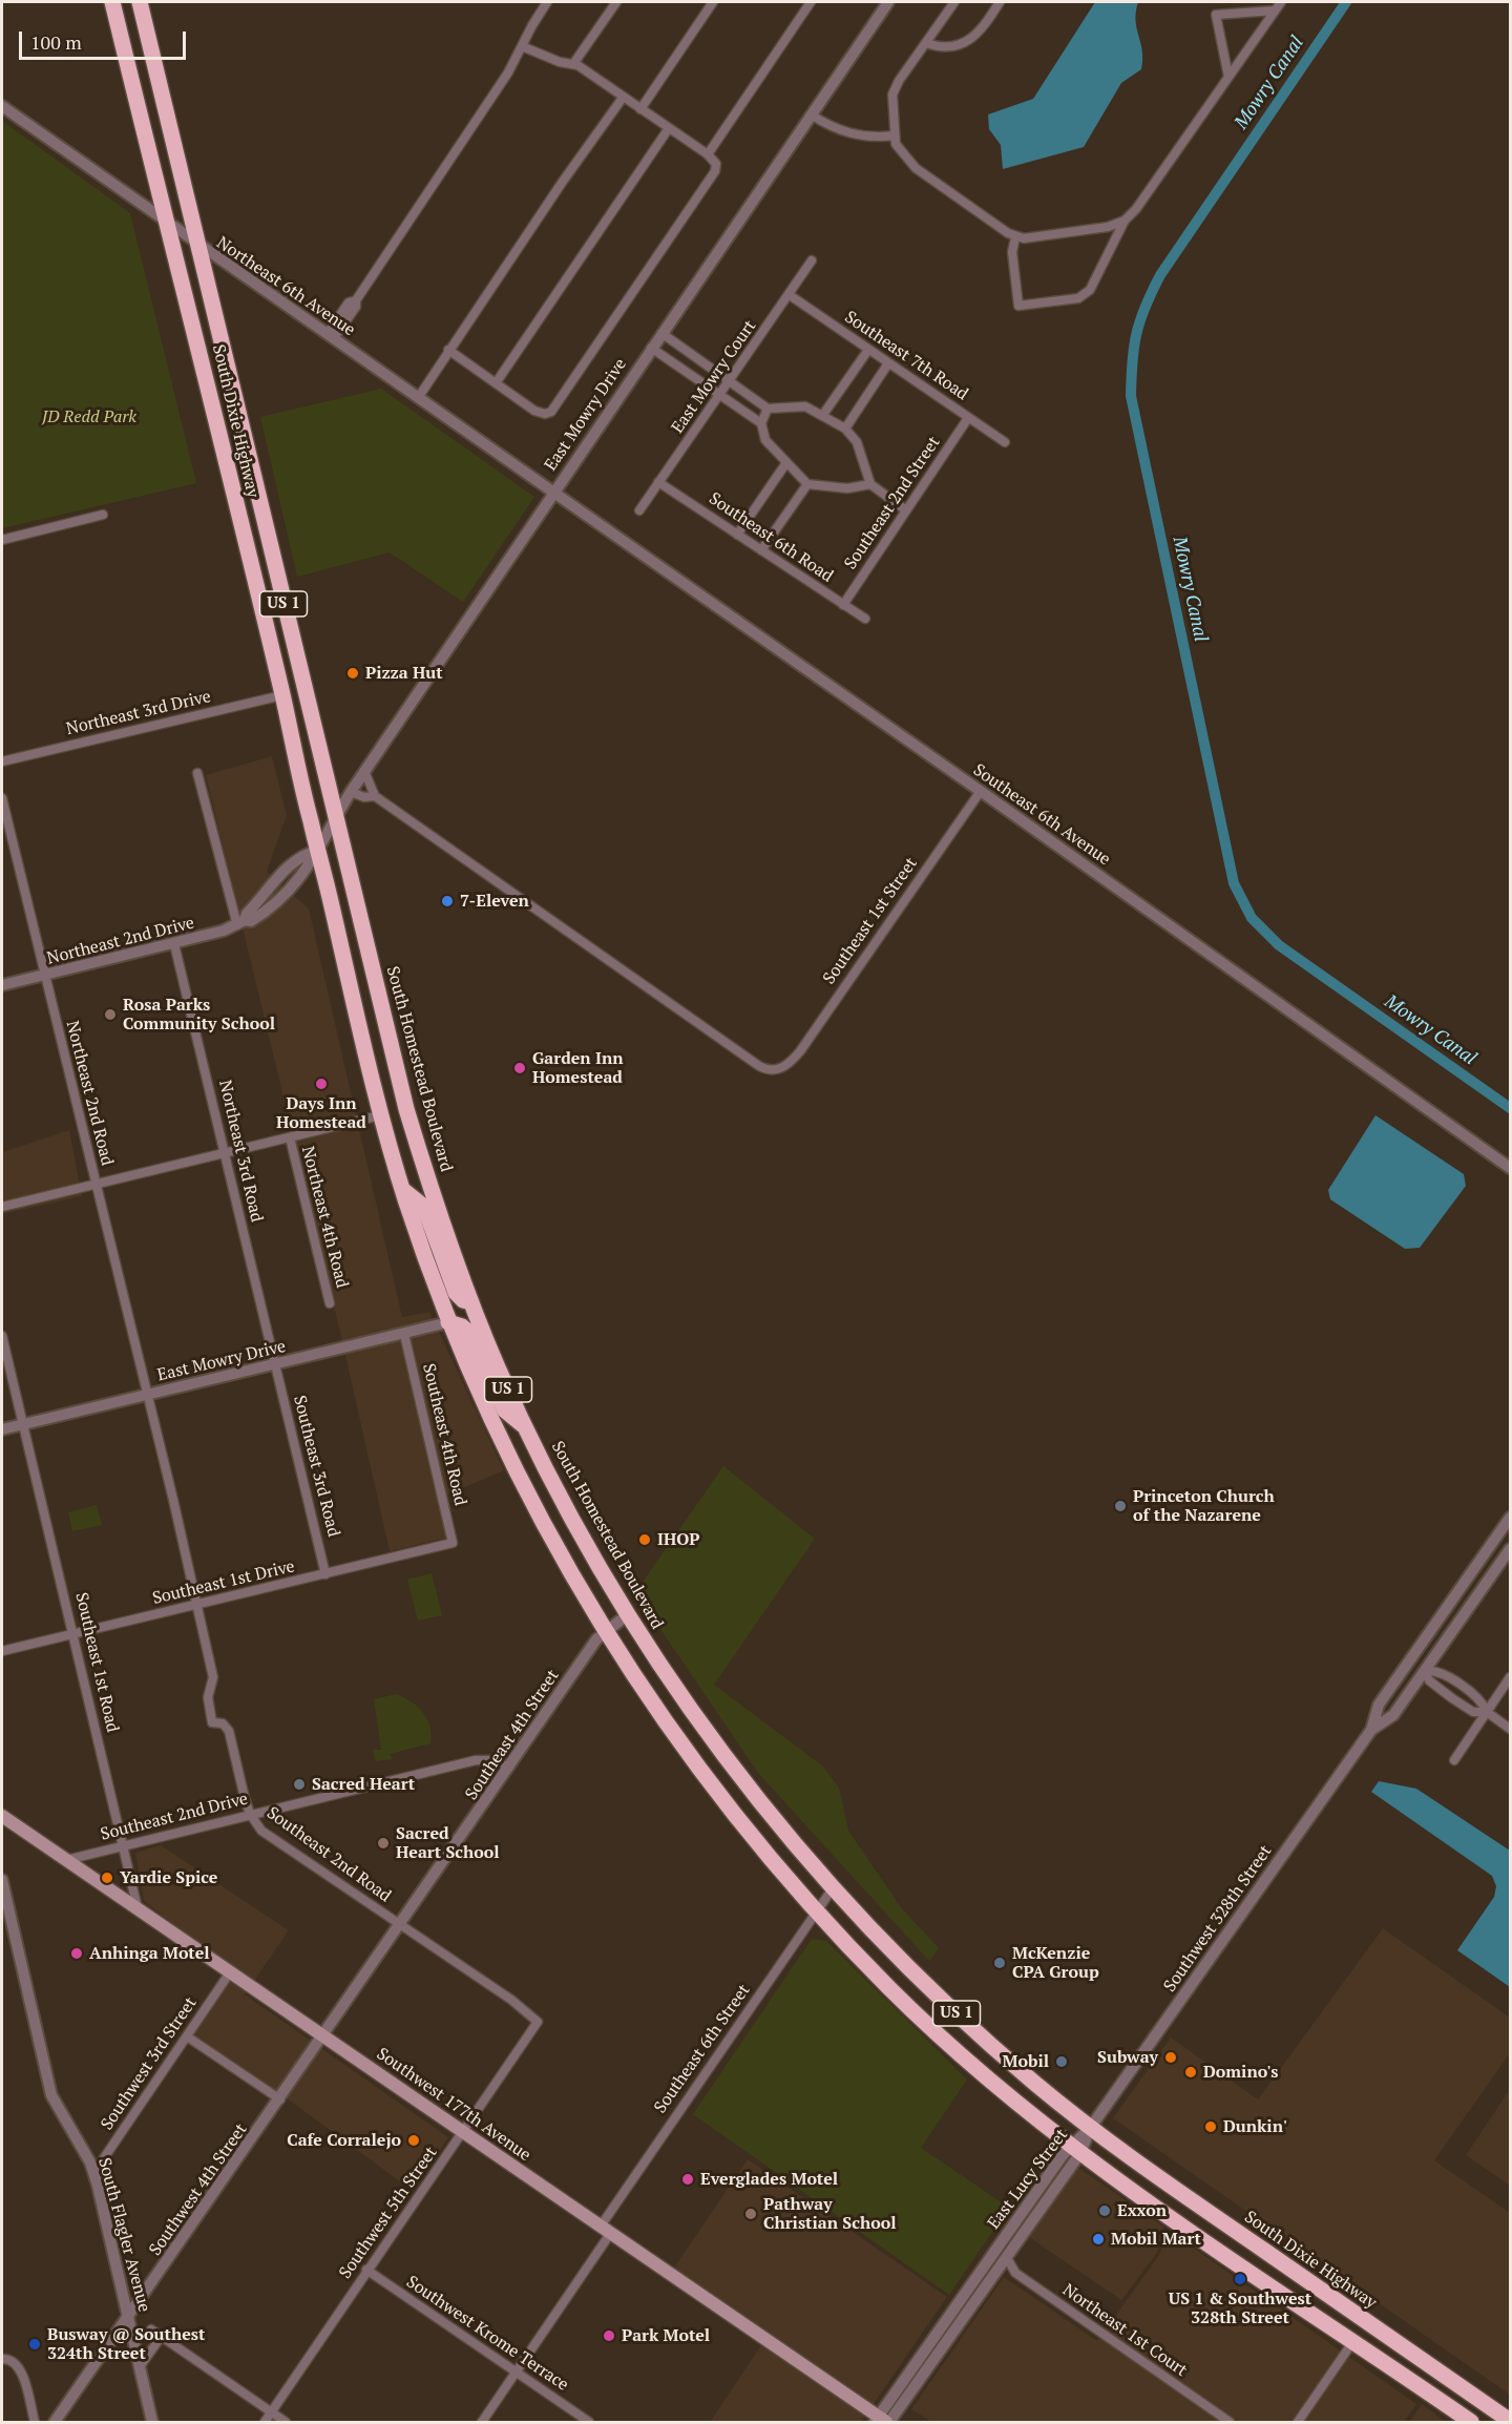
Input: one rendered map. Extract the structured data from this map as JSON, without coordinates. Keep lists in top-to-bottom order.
{
  "streets": {
    "highway": ["South Dixie Highway", "US 1", "South Homestead Boulevard"],
    "main road": ["Southwest 177th Avenue"],
    "street": [
      "Northeast 6th Avenue",
      "Southeast 7th Road",
      "East Mowry Court",
      "East Mowry Drive",
      "Southeast 2nd Street",
      "Southeast 6th Road",
      "Northeast 3rd Drive",
      "Southeast 6th Avenue",
      "Southeast 1st Street",
      "Northeast 2nd Drive",
      "Northeast 2nd Road",
      "Northeast 3rd Road",
      "Northeast 4th Road",
      "Southeast 4th Road",
      "Southeast 3rd Road",
      "Southeast 1st Drive",
      "Southeast 1st Road",
      "Southeast 4th Street",
      "Southeast 2nd Drive",
      "Southeast 2nd Road",
      "Southwest 328th Street",
      "Southeast 6th Street",
      "Southwest 3rd Street",
      "East Lucy Street",
      "Southwest 4th Street",
      "Southwest 5th Street",
      "South Flagler Avenue",
      "Northeast 1st Court",
      "Southwest Krome Terrace"
    ]
  },
  "crossings": [
    ["Northeast 6th Avenue", "East Mowry Drive"],
    ["Northeast 6th Avenue", "South Dixie Highway"],
    ["Northeast 6th Avenue", "Southeast 6th Avenue"],
    ["Southeast 7th Road", "East Mowry Court"],
    ["Southeast 7th Road", "Southeast 2nd Street"],
    ["East Mowry Court", "Southeast 6th Road"],
    ["East Mowry Drive", "South Dixie Highway"],
    ["East Mowry Drive", "US 1"],
    ["East Mowry Drive", "Southeast 6th Avenue"],
    ["East Mowry Drive", "Northeast 2nd Drive"],
    ["East Mowry Drive", "South Homestead Boulevard"],
    ["East Mowry Drive", "Northeast 2nd Road"],
    ["East Mowry Drive", "Northeast 3rd Road"],
    ["East Mowry Drive", "Southeast 4th Road"],
    ["East Mowry Drive", "Southeast 3rd Road"],
    ["East Mowry Drive", "Southeast 1st Road"],
    ["East Mowry Drive", "Southeast 2nd Road"],
    ["South Dixie Highway", "US 1"],
    ["South Dixie Highway", "Northeast 3rd Drive"],
    ["South Dixie Highway", "Northeast 2nd Drive"],
    ["South Dixie Highway", "South Homestead Boulevard"],
    ["South Dixie Highway", "Southwest 328th Street"],
    ["South Dixie Highway", "East Lucy Street"],
    ["Southeast 2nd Street", "Southeast 6th Road"],
    ["US 1", "Northeast 2nd Drive"],
    ["US 1", "Southeast 4th Street"],
    ["US 1", "Southeast 6th Street"],
    ["US 1", "East Lucy Street"],
    ["Southeast 6th Avenue", "Southeast 1st Street"],
    ["Northeast 2nd Drive", "Northeast 2nd Road"],
    ["Northeast 2nd Drive", "Northeast 3rd Road"],
    ["South Homestead Boulevard", "Southeast 4th Street"],
    ["South Homestead Boulevard", "Southwest 328th Street"],
    ["South Homestead Boulevard", "Southeast 6th Street"],
    ["South Homestead Boulevard", "East Lucy Street"],
    ["Northeast 2nd Road", "Southeast 2nd Road"],
    ["Northeast 3rd Road", "Southeast 3rd Road"],
    ["Southeast 4th Road", "Southeast 1st Drive"],
    ["Southeast 3rd Road", "Southeast 1st Drive"],
    ["Southeast 1st Drive", "Southeast 1st Road"],
    ["Southeast 1st Drive", "Southeast 2nd Road"],
    ["Southeast 1st Road", "Southeast 2nd Drive"],
    ["Southeast 1st Road", "Southwest 177th Avenue"],
    ["Southeast 4th Street", "Southeast 2nd Drive"],
    ["Southeast 4th Street", "Southeast 2nd Road"],
    ["Southeast 4th Street", "Southwest 177th Avenue"],
    ["Southeast 4th Street", "Southwest 4th Street"],
    ["Southeast 2nd Drive", "Southeast 2nd Road"],
    ["Southeast 2nd Drive", "Southwest 177th Avenue"],
    ["Southeast 2nd Road", "Southwest 5th Street"],
    ["Southwest 328th Street", "East Lucy Street"],
    ["Southeast 6th Street", "Southwest 177th Avenue"],
    ["Southeast 6th Street", "Southwest Krome Terrace"],
    ["Southwest 3rd Street", "Southwest 177th Avenue"],
    ["Southwest 3rd Street", "South Flagler Avenue"],
    ["Southwest 177th Avenue", "East Lucy Street"],
    ["Southwest 177th Avenue", "Southwest 4th Street"],
    ["Southwest 177th Avenue", "Southwest 5th Street"],
    ["East Lucy Street", "Northeast 1st Court"],
    ["Southwest 4th Street", "South Flagler Avenue"],
    ["Southwest 5th Street", "Southwest Krome Terrace"]
  ],
  "water": ["Mowry Canal"],
  "parks": ["JD Redd Park"],
  "places": [
    "Pizza Hut",
    "7-Eleven",
    "Rosa Parks Community School",
    "Garden Inn Homestead",
    "Days Inn Homestead",
    "Princeton Church of the Nazarene",
    "IHOP",
    "Sacred Heart",
    "Sacred Heart School",
    "Yardie Spice",
    "Anhinga Motel",
    "McKenzie CPA Group",
    "Subway",
    "Mobil",
    "Domino's",
    "Dunkin'",
    "Cafe Corralejo",
    "Everglades Motel",
    "Exxon",
    "Pathway Christian School",
    "Mobil Mart",
    "US 1 & Southwest 328th Street",
    "Park Motel",
    "Busway @ Southest 324th Street"
  ],
  "scale_bar": "100 m"
}
